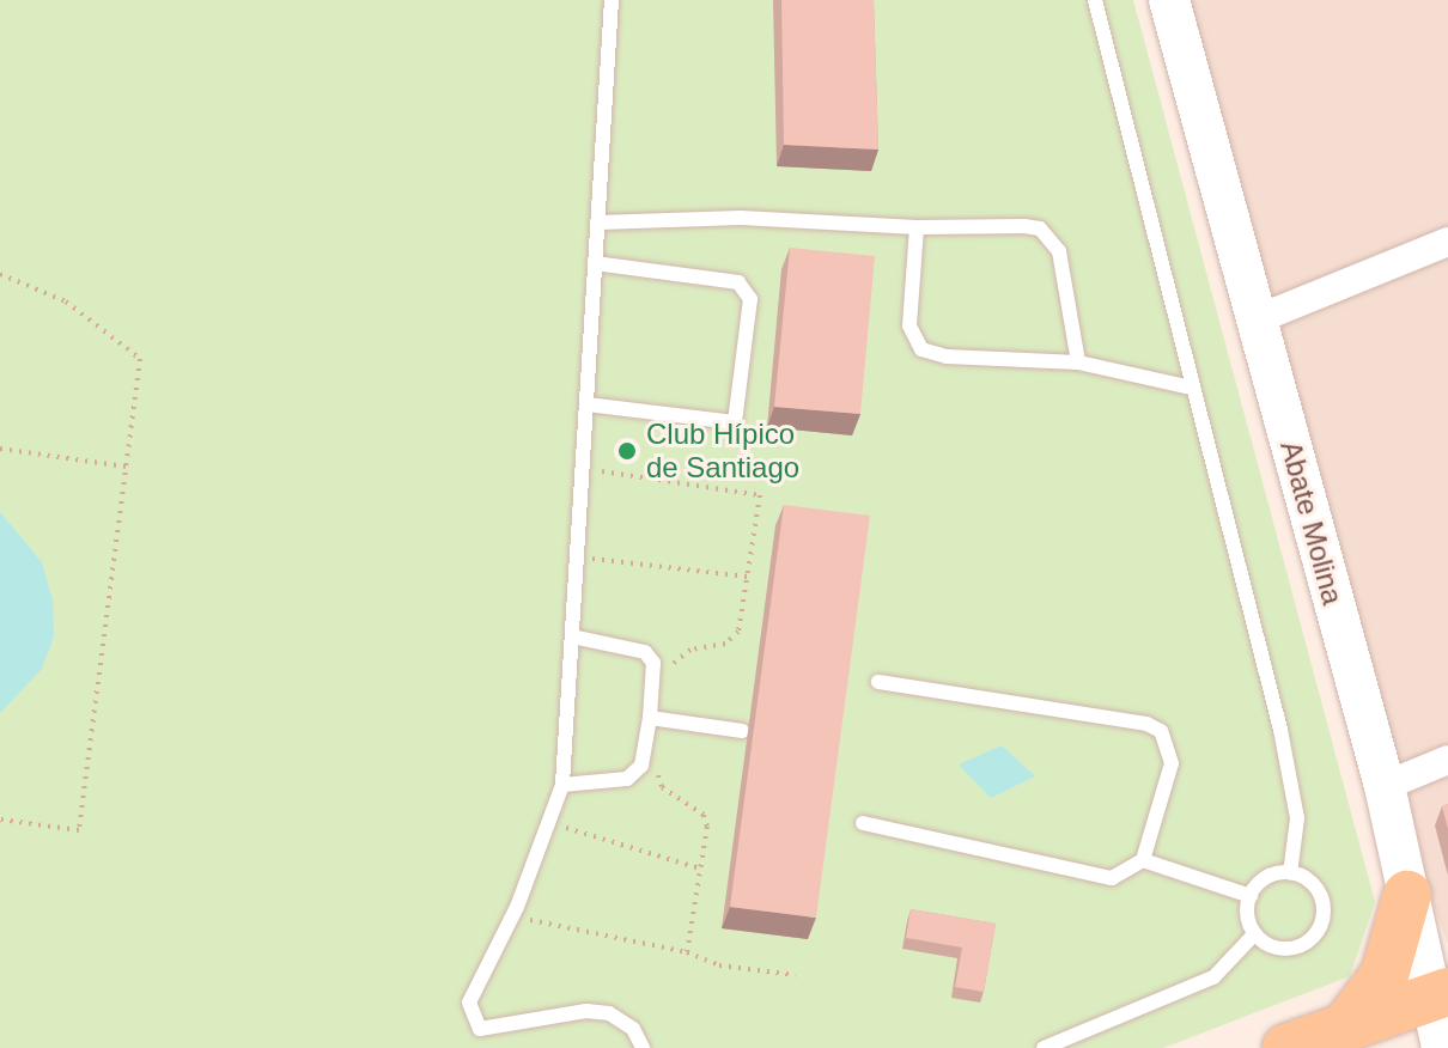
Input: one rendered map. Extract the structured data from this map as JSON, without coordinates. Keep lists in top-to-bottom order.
{
  "streets": {
    "main road": ["Abate Molina"]
  },
  "places": ["Club Hípico de Santiago"]
}
